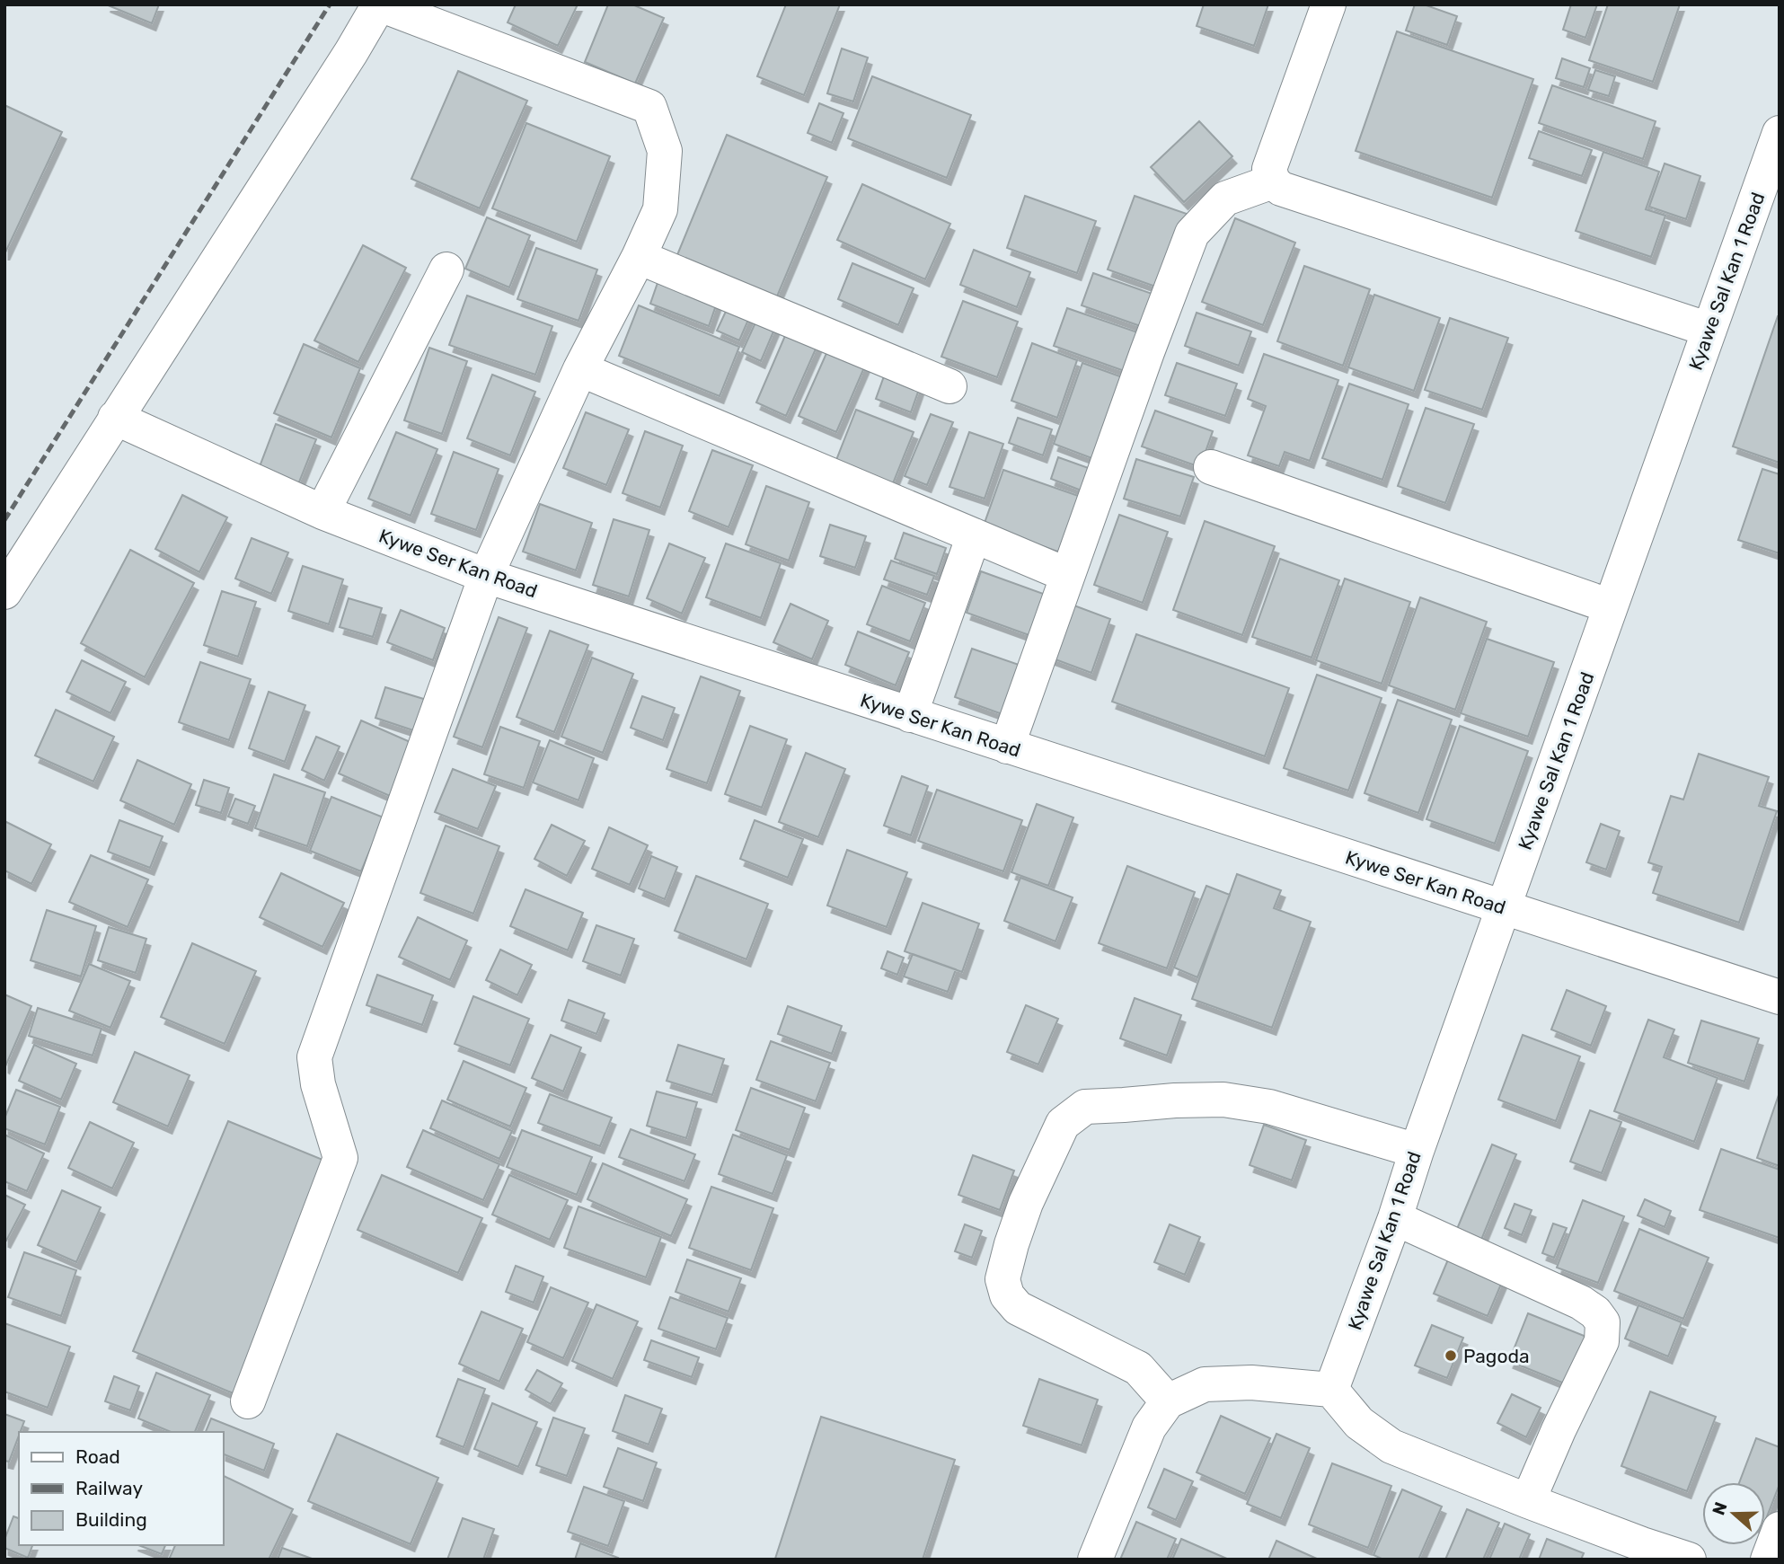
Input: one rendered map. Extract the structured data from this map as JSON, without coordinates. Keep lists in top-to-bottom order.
{
  "streets": {
    "street": ["Kyawe Sal Kan 1 Road", "Kywe Ser Kan Road"]
  },
  "crossings": [
    ["Kyawe Sal Kan 1 Road", "Kywe Ser Kan Road"]
  ],
  "places": ["Pagoda"],
  "legend": ["Road", "Railway", "Building"],
  "north": "left"
}
